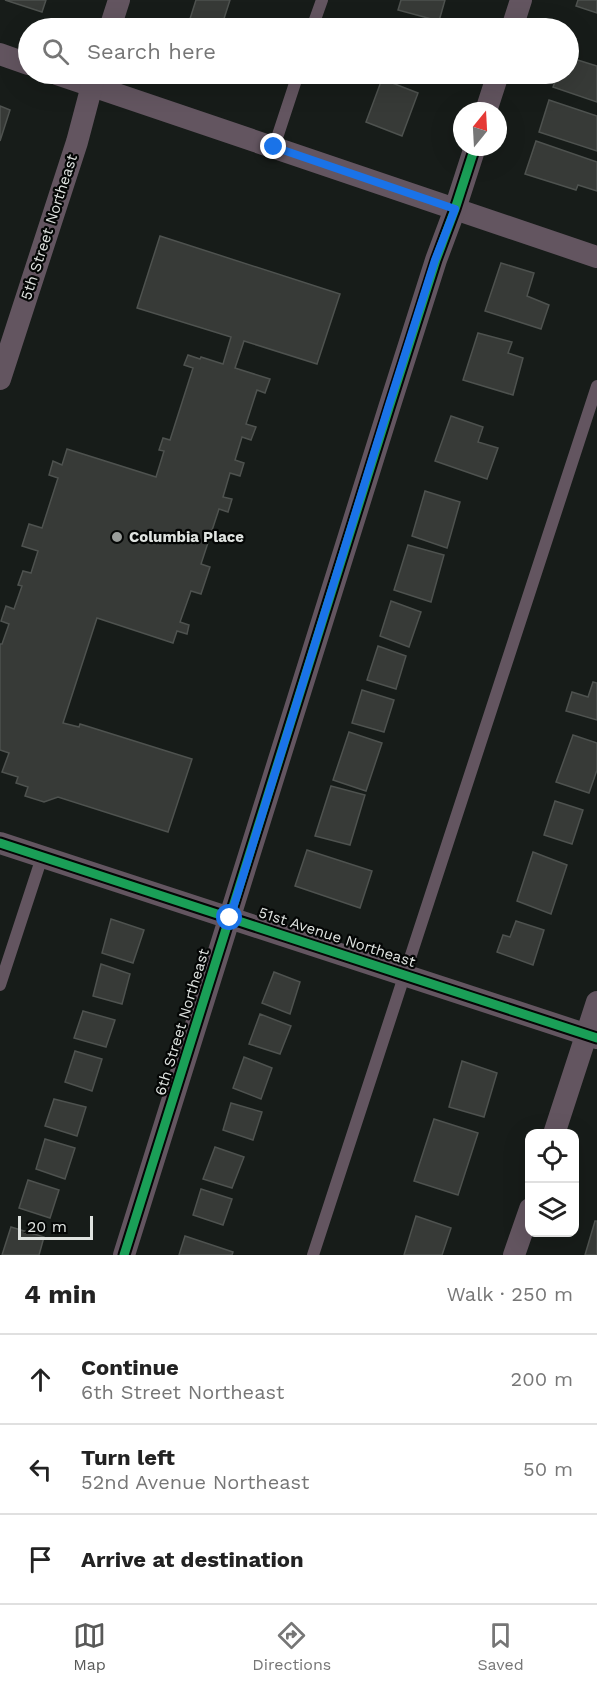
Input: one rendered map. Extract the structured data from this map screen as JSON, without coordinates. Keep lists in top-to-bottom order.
{
  "streets": {
    "street": ["5th Street Northeast", "51st Avenue Northeast", "6th Street Northeast"]
  },
  "crossings": [
    ["51st Avenue Northeast", "6th Street Northeast"]
  ],
  "places": ["Columbia Place"],
  "scale_bar": "20 m",
  "north": "top",
  "page": {
    "search": "Search here",
    "scale": "20 m",
    "heading": ["4 min", "Walk · 250 m"],
    "list": [
      ["Continue", "6th Street Northeast", "200 m"],
      ["Turn left", "52nd Avenue Northeast", "50 m"],
      "Arrive at destination"
    ],
    "nav": ["Map", "Directions", "Saved"]
  }
}
